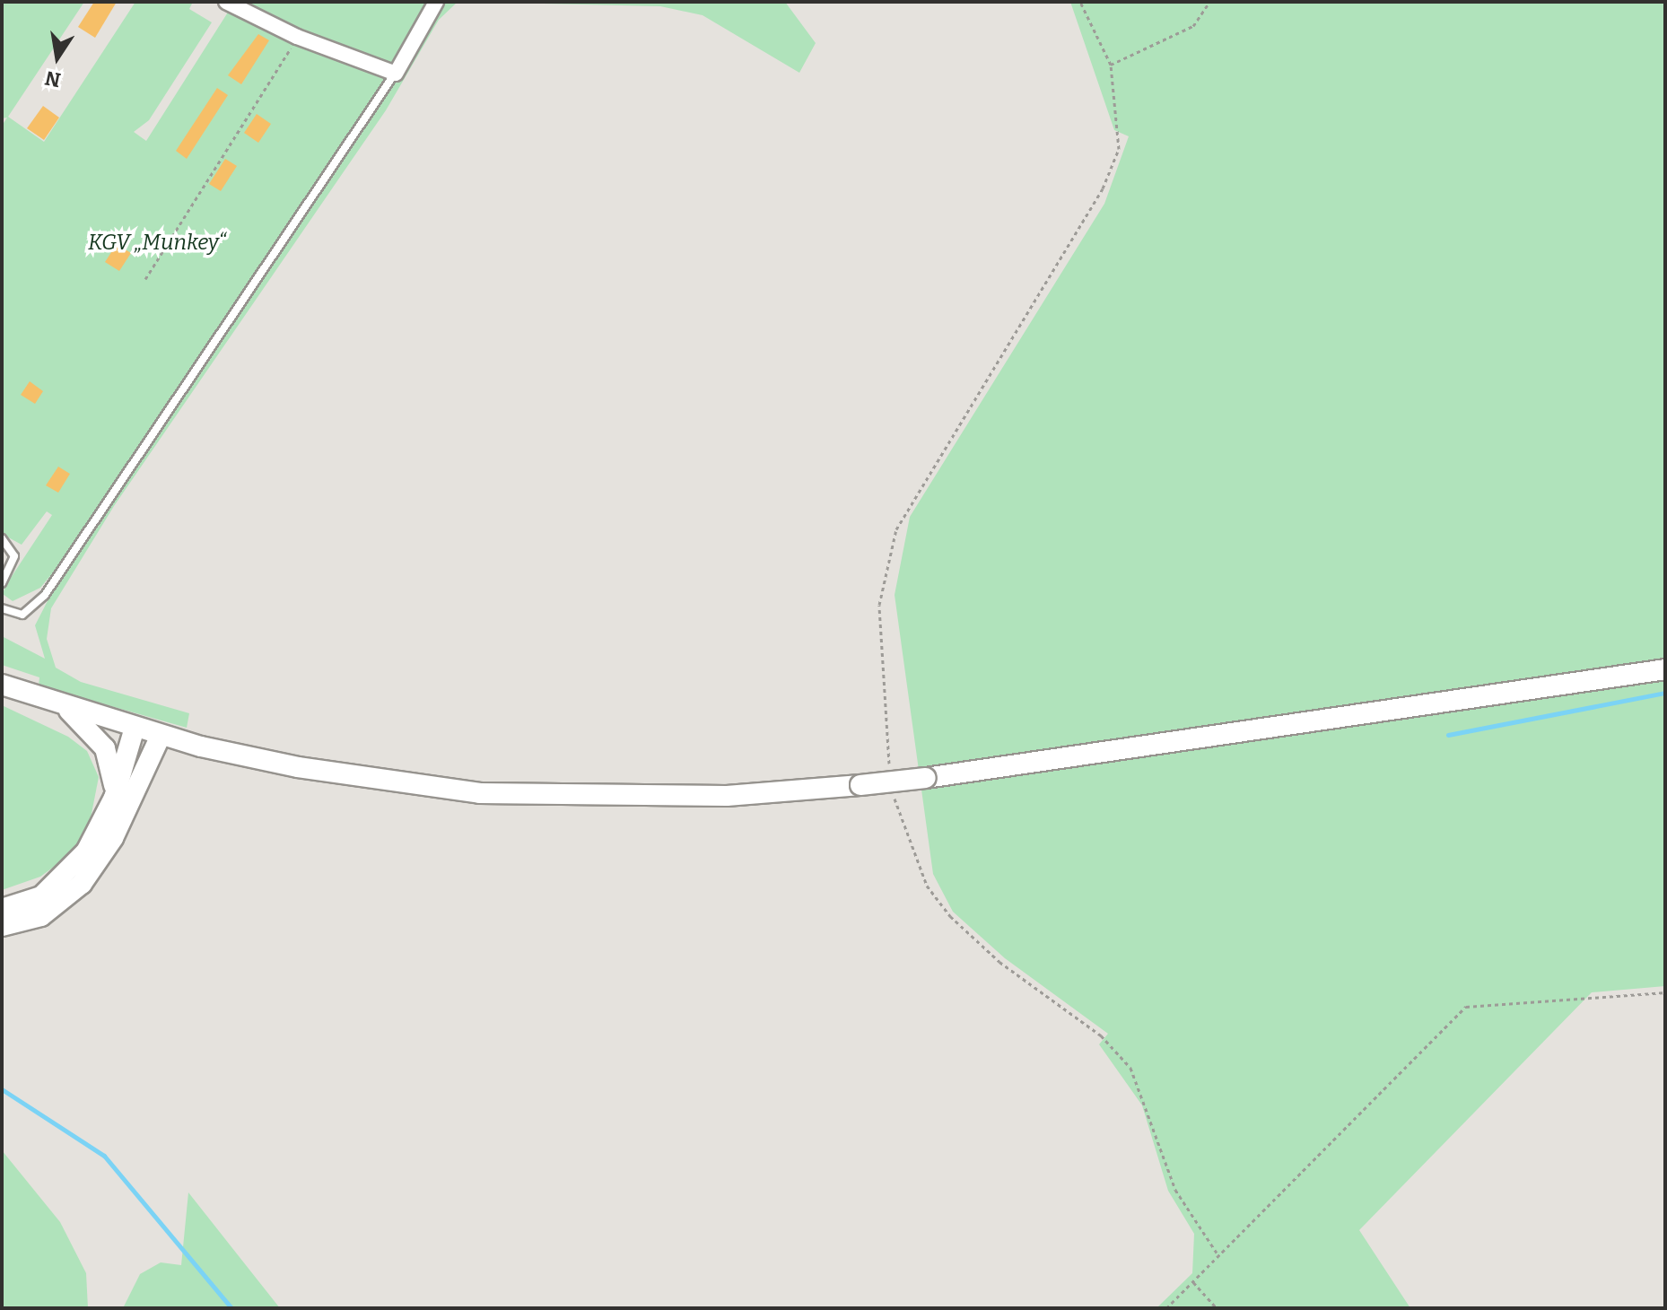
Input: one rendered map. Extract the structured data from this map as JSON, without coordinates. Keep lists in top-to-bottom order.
{
  "parks": ["KGV „Munkey“"],
  "north": "bottom"
}
